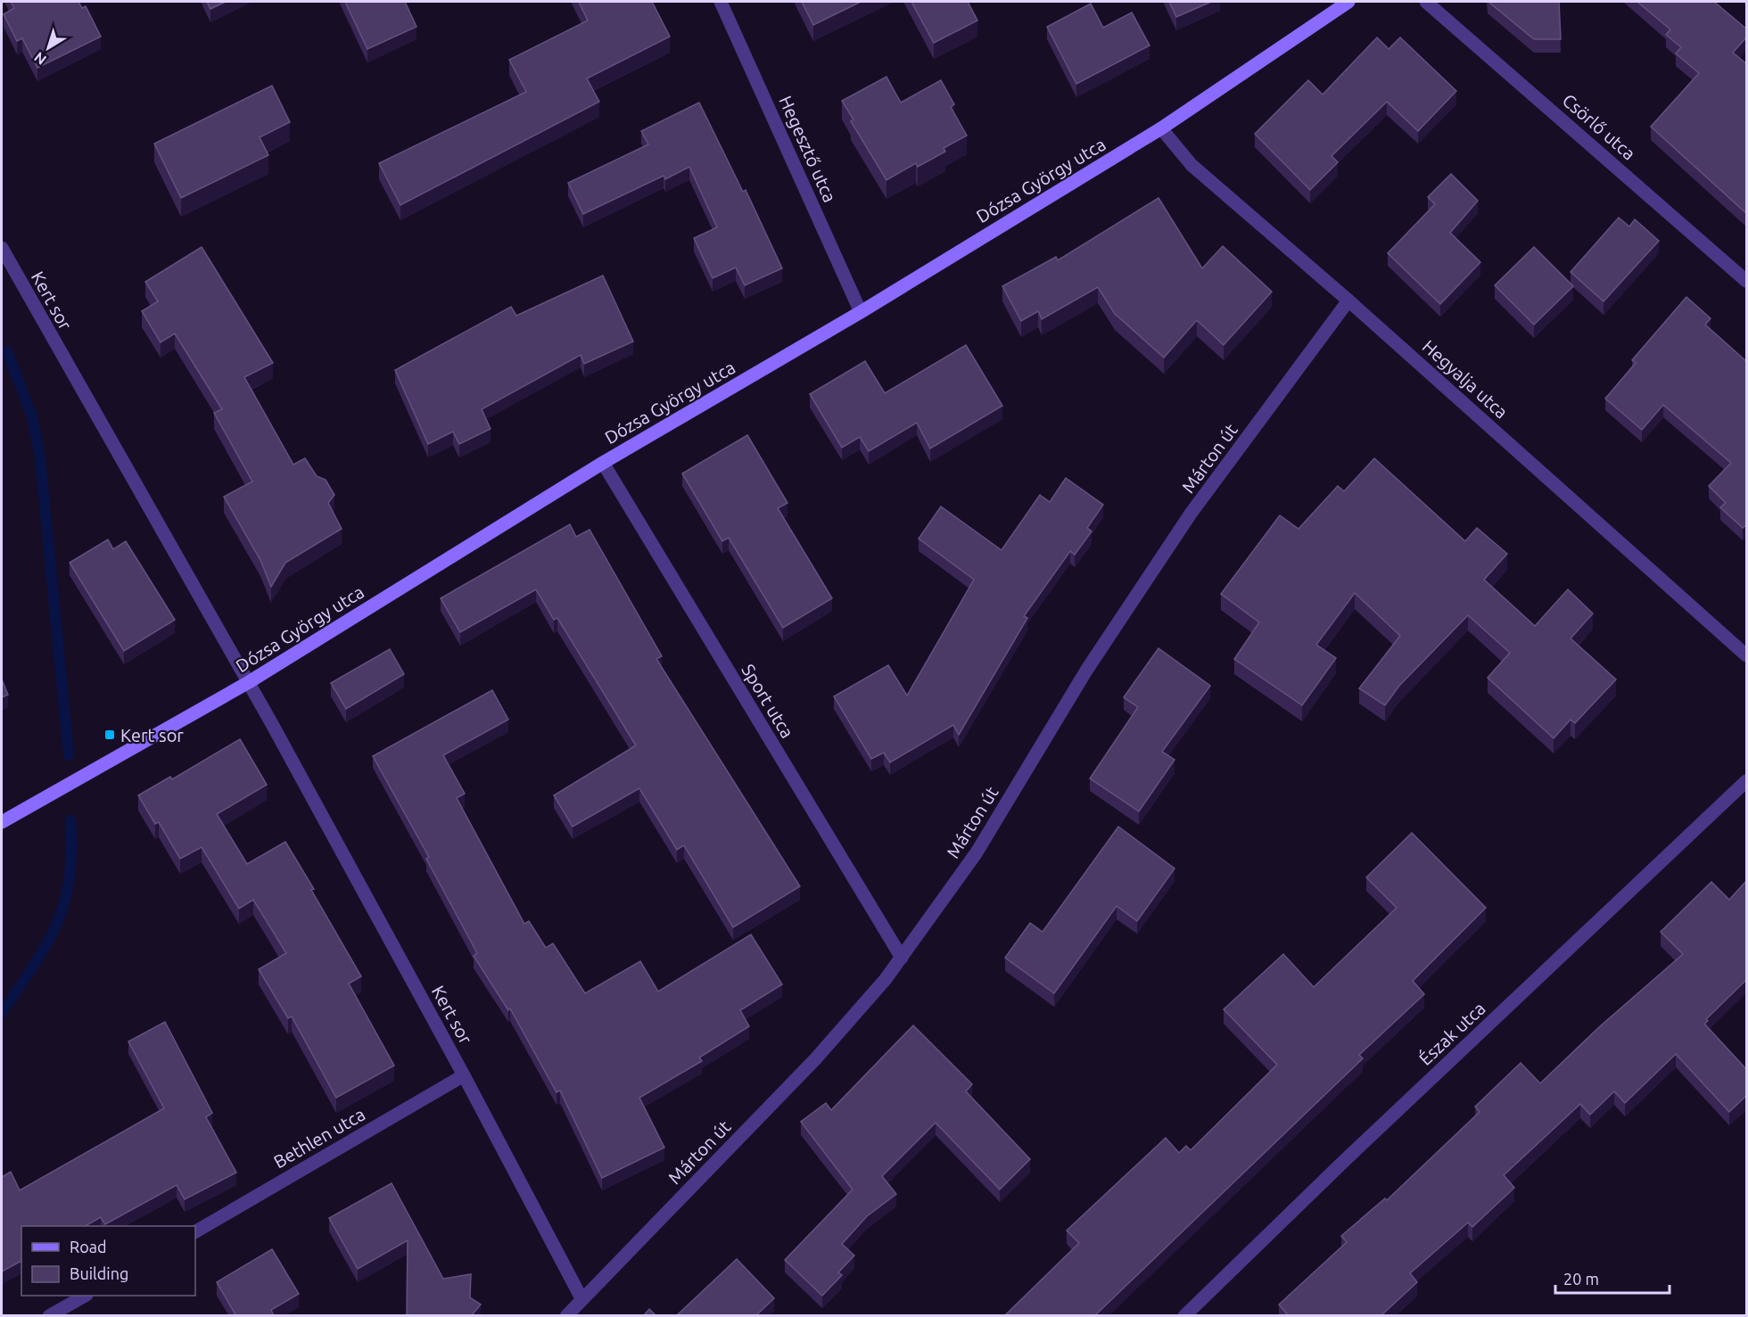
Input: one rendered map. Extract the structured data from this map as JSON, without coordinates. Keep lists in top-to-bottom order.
{
  "streets": {
    "street": [
      "Csörlő utca",
      "Hegesztő utca",
      "Dózsa György utca",
      "Kert sor",
      "Hegyalja utca",
      "Márton út",
      "Sport utca",
      "Észak utca",
      "Bethlen utca"
    ]
  },
  "crossings": [
    ["Hegesztő utca", "Dózsa György utca"],
    ["Dózsa György utca", "Kert sor"],
    ["Dózsa György utca", "Hegyalja utca"],
    ["Dózsa György utca", "Sport utca"],
    ["Kert sor", "Márton út"],
    ["Kert sor", "Bethlen utca"],
    ["Hegyalja utca", "Márton út"],
    ["Márton út", "Sport utca"]
  ],
  "places": {
    "transit": ["Kert sor"]
  },
  "legend": ["Road", "Building"],
  "scale_bar": "20 m",
  "north": "bottom left"
}
